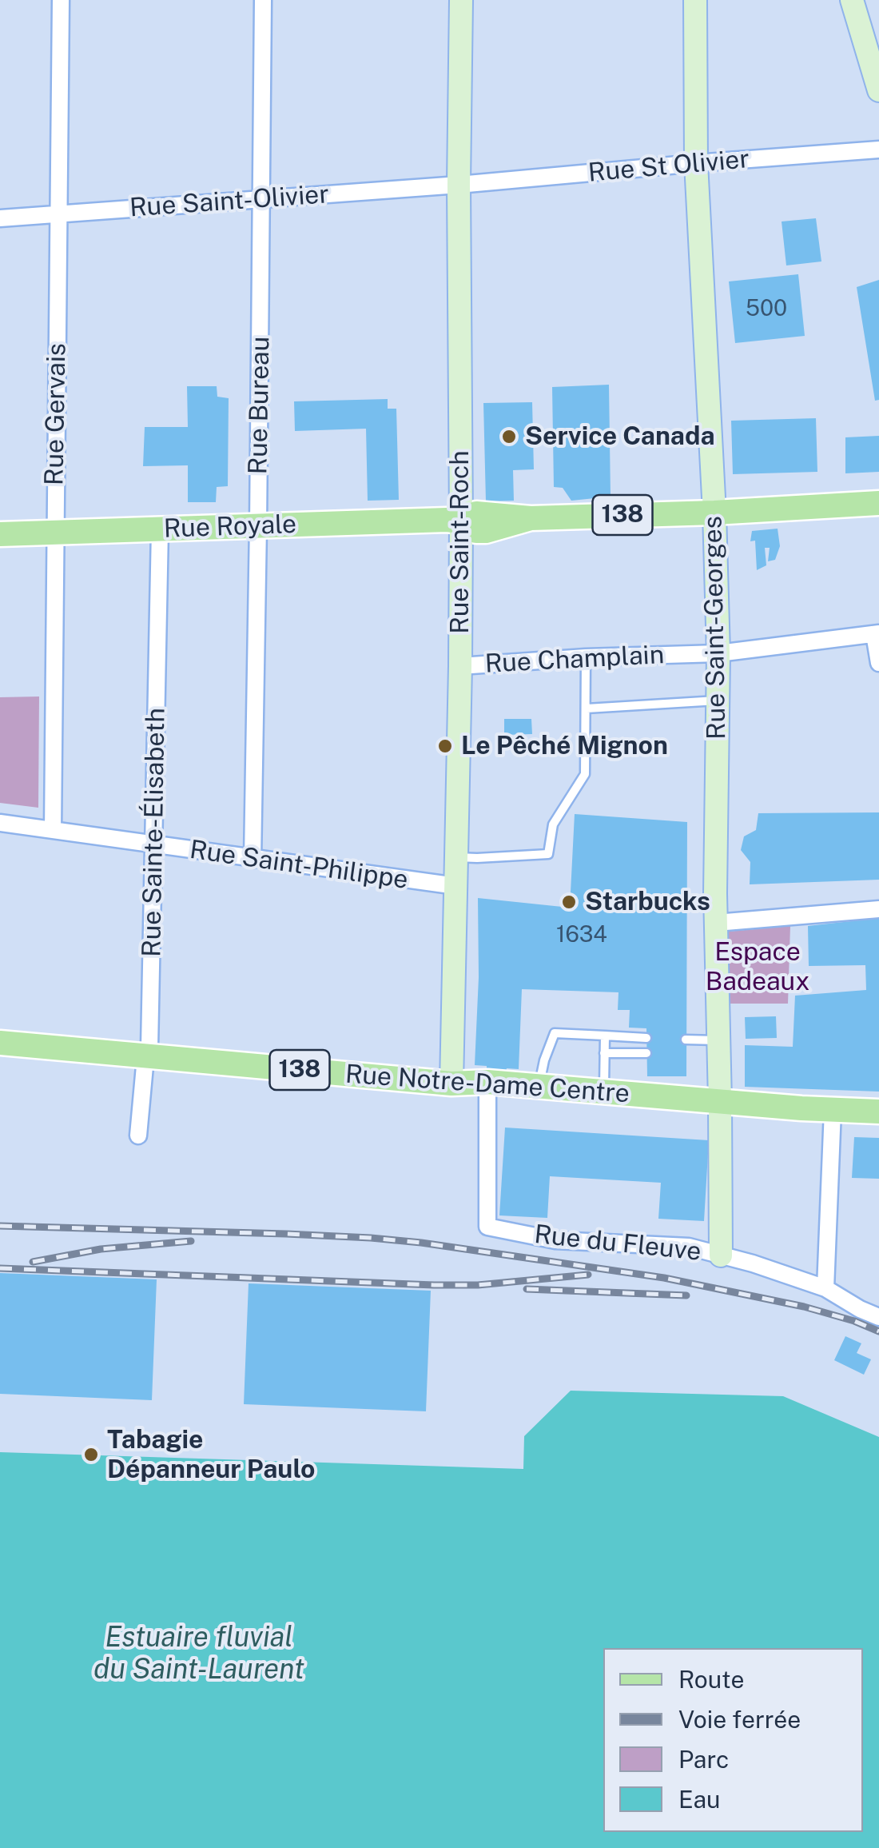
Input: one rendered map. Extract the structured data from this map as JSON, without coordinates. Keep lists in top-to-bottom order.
{
  "streets": {
    "main road": ["138", "Rue Royale", "Rue Notre-Dame Centre"],
    "street": [
      "Rue St Olivier",
      "Rue Saint-Olivier",
      "Rue Bureau",
      "Rue Gervais",
      "Rue Saint-Roch",
      "Rue Saint-Georges",
      "Rue Champlain",
      "Rue Sainte-Élisabeth",
      "Rue Saint-Philippe",
      "Rue du Fleuve"
    ]
  },
  "crossings": [
    ["Rue St Olivier", "Rue Saint-Olivier"],
    ["Rue St Olivier", "Rue Saint-Roch"],
    ["Rue St Olivier", "Rue Saint-Georges"],
    ["Rue Saint-Olivier", "Rue Bureau"],
    ["Rue Saint-Olivier", "Rue Gervais"],
    ["Rue Saint-Olivier", "Rue Saint-Roch"],
    ["Rue Bureau", "Rue Royale"],
    ["Rue Bureau", "Rue Saint-Philippe"],
    ["Rue Gervais", "Rue Royale"],
    ["Rue Gervais", "Rue Saint-Philippe"],
    ["Rue Royale", "Rue Saint-Roch"],
    ["Rue Royale", "Rue Saint-Georges"],
    ["Rue Royale", "Rue Sainte-Élisabeth"],
    ["Rue Saint-Roch", "Rue Champlain"],
    ["Rue Saint-Roch", "Rue Saint-Philippe"],
    ["Rue Saint-Roch", "Rue Notre-Dame Centre"],
    ["Rue Saint-Georges", "Rue Champlain"],
    ["Rue Saint-Georges", "Rue Notre-Dame Centre"],
    ["Rue Saint-Georges", "Rue du Fleuve"],
    ["Rue Sainte-Élisabeth", "Rue Saint-Philippe"],
    ["Rue Sainte-Élisabeth", "Rue Notre-Dame Centre"],
    ["Rue Notre-Dame Centre", "Rue du Fleuve"]
  ],
  "water": ["Estuaire fluvial du Saint-Laurent"],
  "parks": ["Espace Badeaux"],
  "places": [
    "Service Canada",
    "Le Pêché Mignon",
    "Starbucks",
    "Tabagie Dépanneur Paulo"
  ],
  "house_numbers": ["500", "1634"],
  "legend": [
    "Route",
    "Voie ferrée",
    "Parc",
    "Eau"
  ]
}
